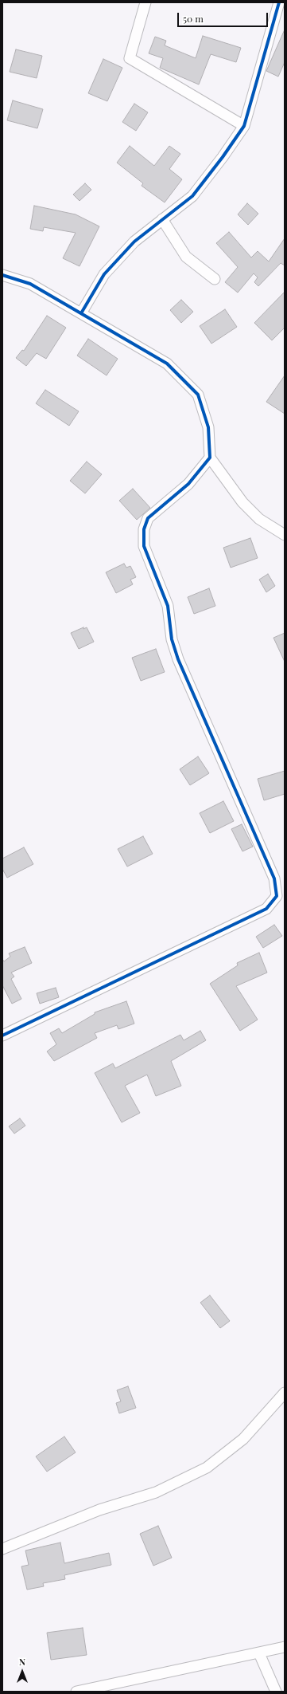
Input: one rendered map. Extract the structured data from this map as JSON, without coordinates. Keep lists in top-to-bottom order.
{
  "scale_bar": "50 m",
  "north": "top"
}
